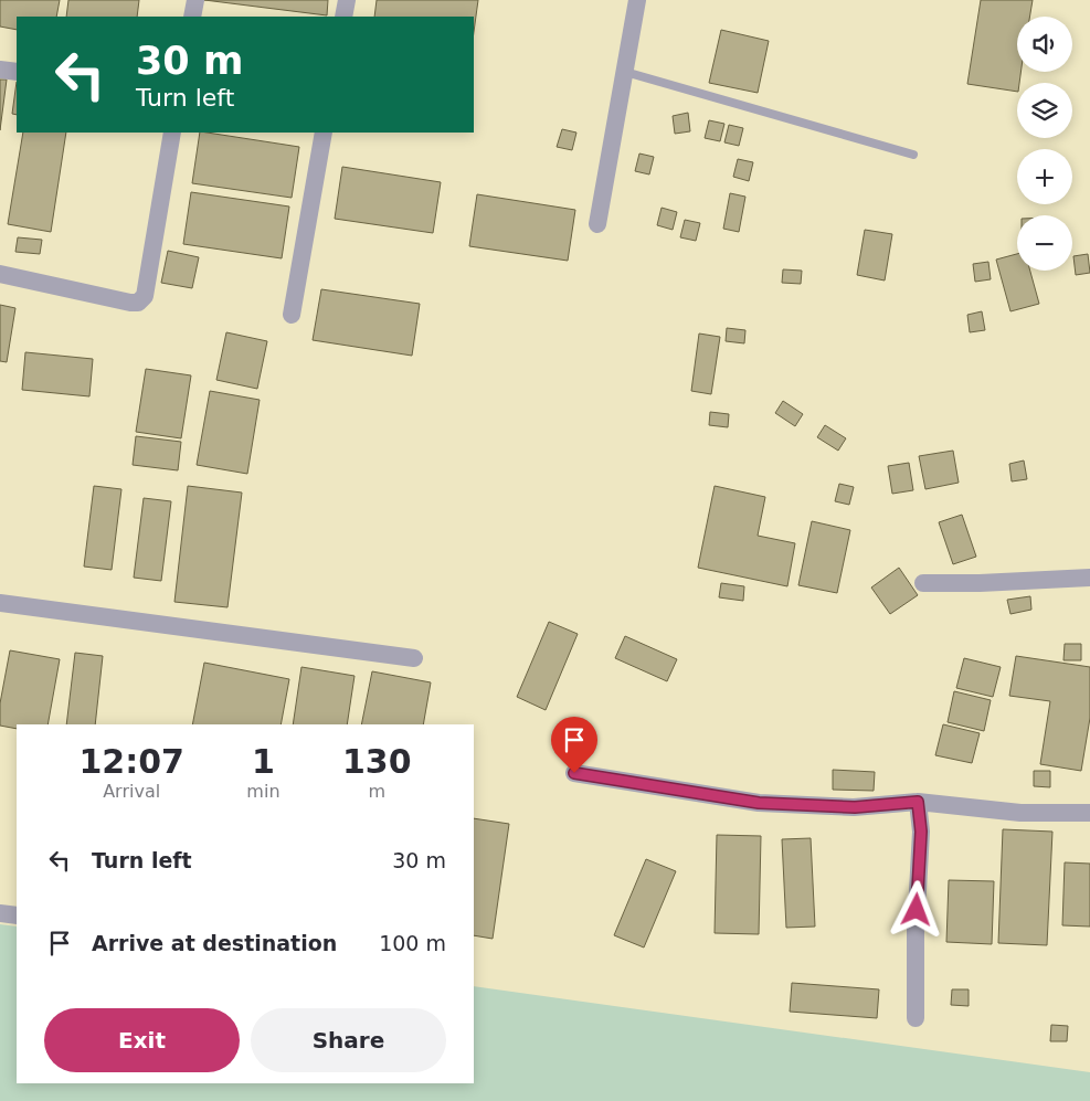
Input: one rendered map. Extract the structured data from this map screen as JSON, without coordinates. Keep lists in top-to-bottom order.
{
  "page": {
    "map_buttons": ["+", "−"],
    "turn": ["30 m", "Turn left"],
    "eta": [
      "12:07",
      "Arrival",
      "1",
      "min",
      "130",
      "m"
    ],
    "list": [
      {
        "name": "Turn left",
        "value": "30 m"
      },
      {
        "name": "Arrive at destination",
        "value": "100 m"
      }
    ],
    "buttons": ["Exit", "Share"]
  }
}
